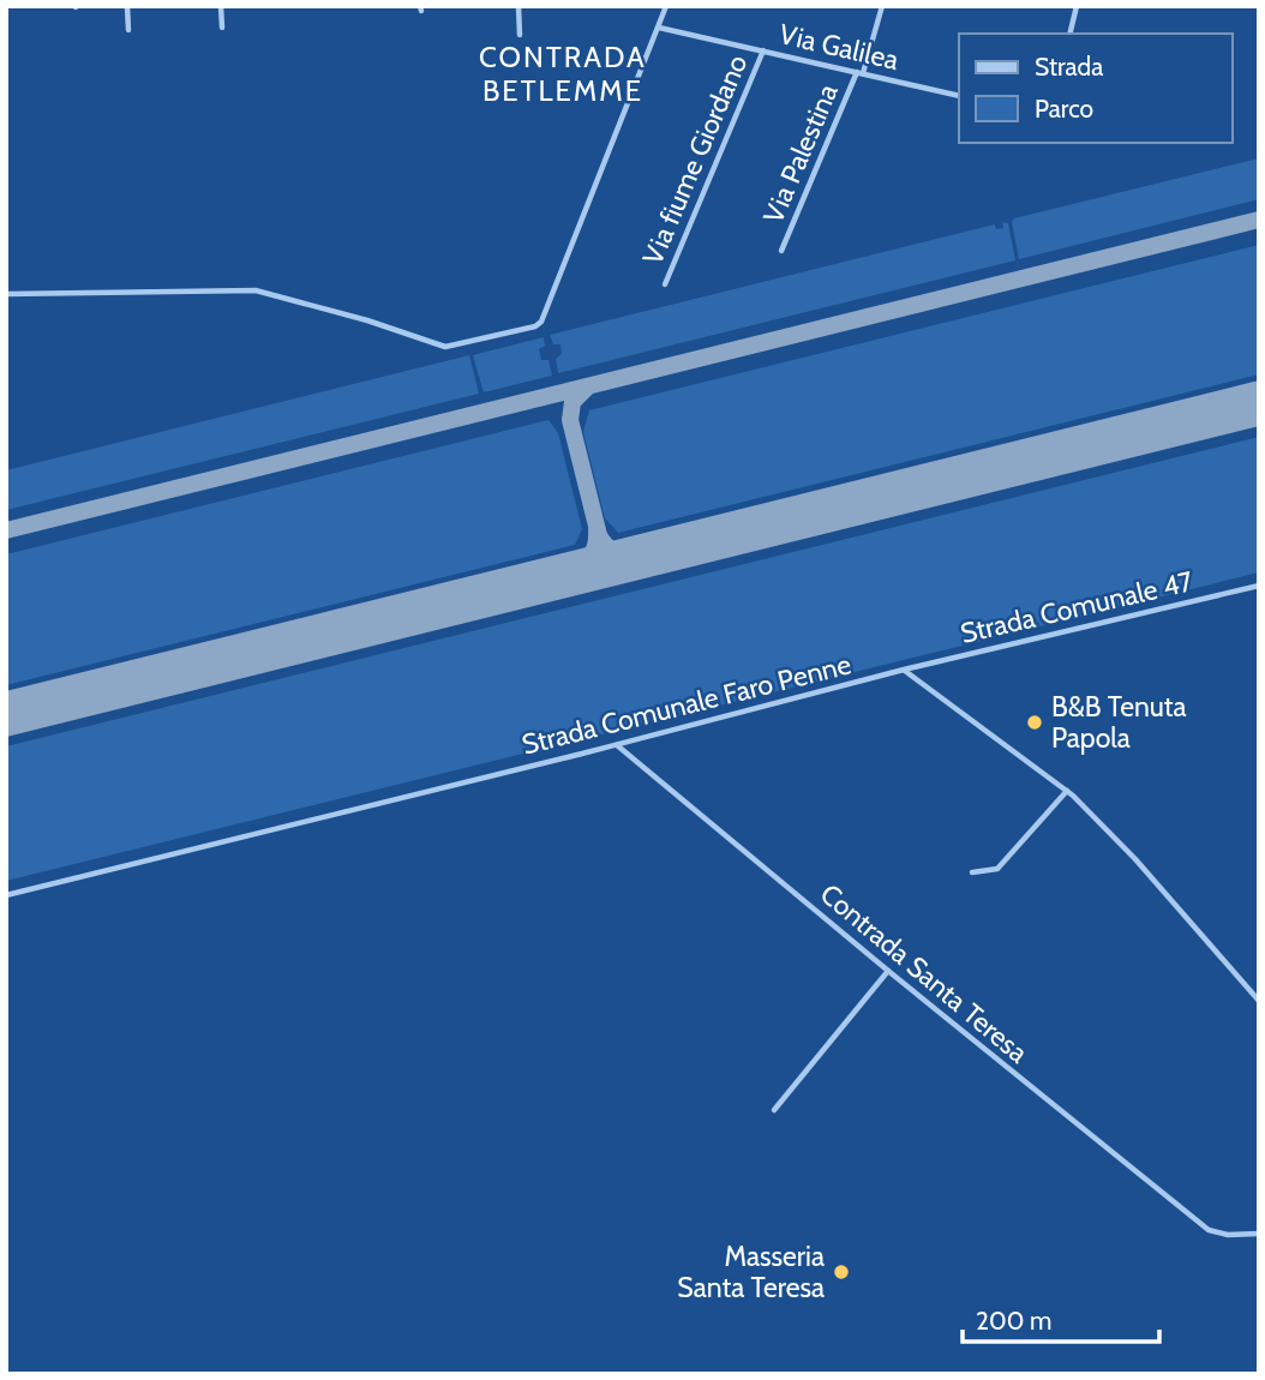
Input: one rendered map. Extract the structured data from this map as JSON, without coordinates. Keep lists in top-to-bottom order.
{
  "streets": {
    "street": [
      "Via Galilea",
      "Via Palestina",
      "Via fiume Giordano",
      "Strada Comunale 47",
      "Strada Comunale Faro Penne",
      "Contrada Santa Teresa"
    ]
  },
  "crossings": [
    ["Via Galilea", "Via Palestina"],
    ["Via Galilea", "Via fiume Giordano"],
    ["Strada Comunale 47", "Strada Comunale Faro Penne"],
    ["Strada Comunale Faro Penne", "Contrada Santa Teresa"]
  ],
  "districts": ["CONTRADA BETLEMME"],
  "places": ["B&B Tenuta Papola", "Masseria Santa Teresa"],
  "legend": ["Strada", "Parco"],
  "scale_bar": "200 m"
}
